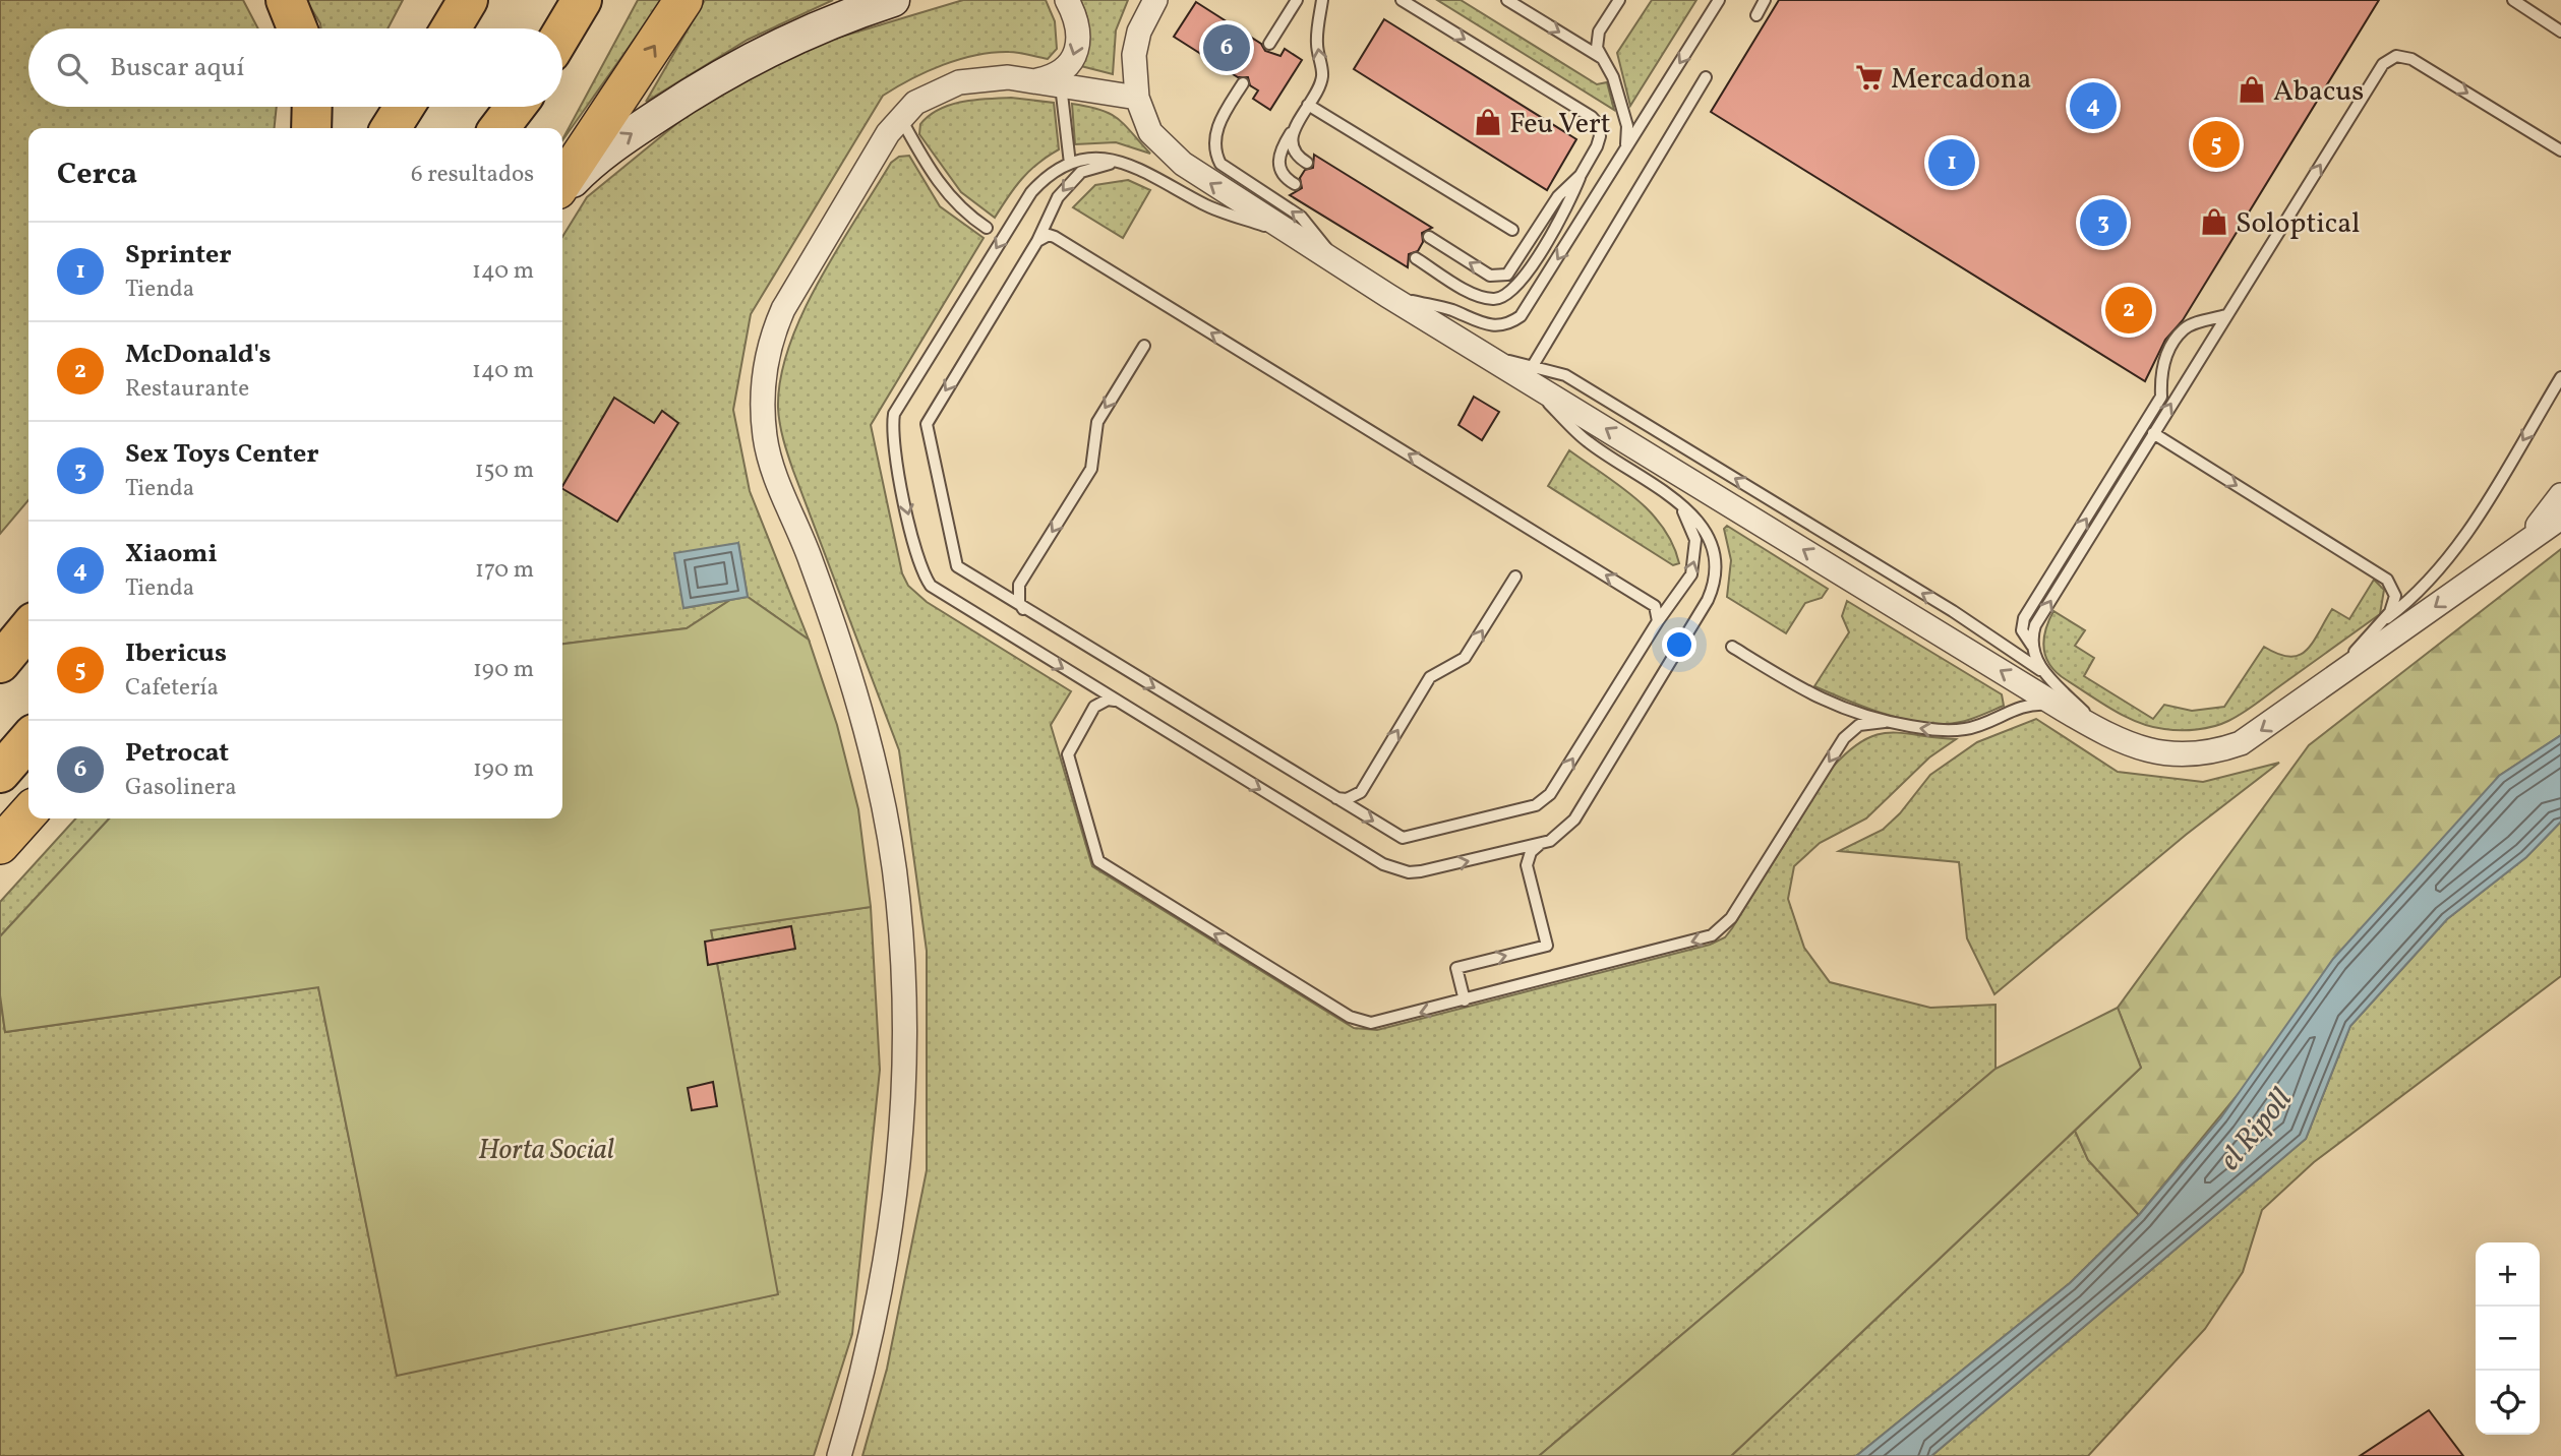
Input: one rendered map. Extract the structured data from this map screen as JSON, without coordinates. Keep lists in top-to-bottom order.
{
  "water": ["el Ripoll"],
  "parks": ["Horta Social"],
  "places": {
    "supermarket": ["Mercadona"],
    "shop": ["Abacus", "Feu Vert", "Soloptical"]
  },
  "page": {
    "pins": [
      "6",
      "4",
      "5",
      "1",
      "3",
      "2"
    ],
    "search": "Buscar aquí",
    "heading": ["Cerca", "6 resultados"],
    "list": [
      {
        "mark": "1",
        "name": "Sprinter",
        "note": "Tienda",
        "value": "140 m"
      },
      {
        "mark": "2",
        "name": "McDonald's",
        "note": "Restaurante",
        "value": "140 m"
      },
      {
        "mark": "3",
        "name": "Sex Toys Center",
        "note": "Tienda",
        "value": "150 m"
      },
      {
        "mark": "4",
        "name": "Xiaomi",
        "note": "Tienda",
        "value": "170 m"
      },
      {
        "mark": "5",
        "name": "Ibericus",
        "note": "Cafetería",
        "value": "190 m"
      },
      {
        "mark": "6",
        "name": "Petrocat",
        "note": "Gasolinera",
        "value": "190 m"
      }
    ],
    "map_buttons": ["+", "−"]
  }
}
